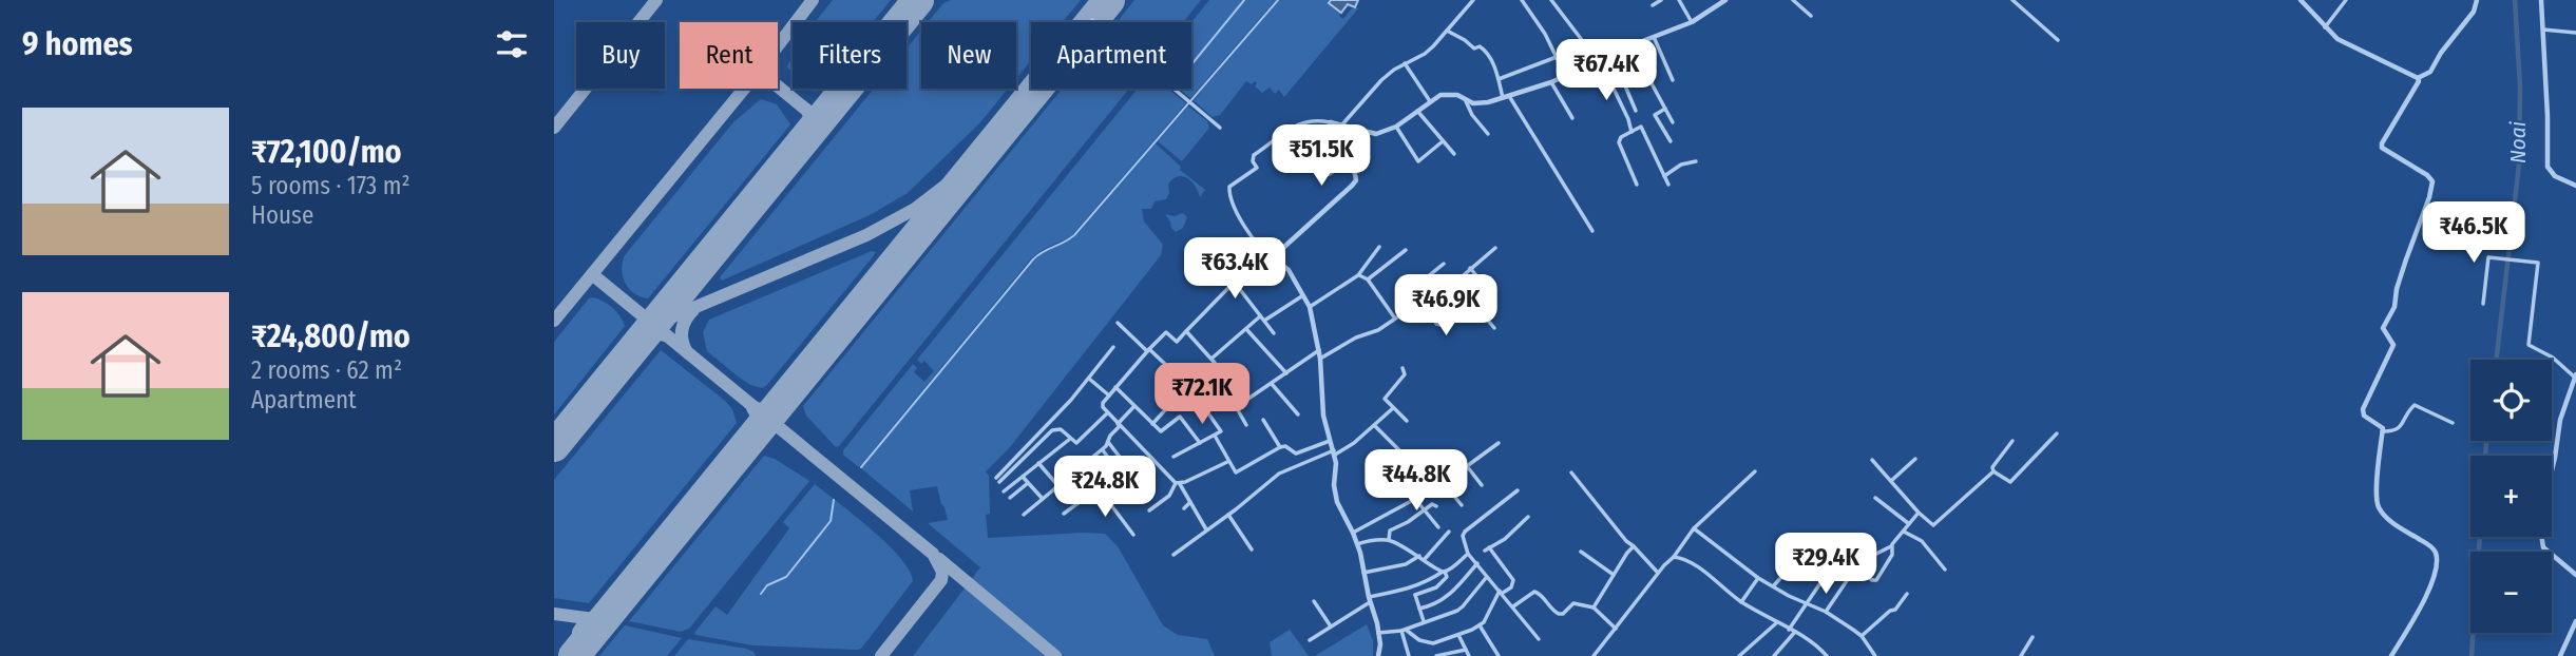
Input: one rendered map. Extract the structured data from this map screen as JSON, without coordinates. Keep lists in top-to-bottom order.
{
  "water": ["Noai"],
  "page": {
    "heading": "9 homes",
    "chip": [
      "Buy",
      "Rent",
      "Filters",
      "New",
      "Apartment"
    ],
    "price": [
      "₹67.4K",
      "₹51.5K",
      "₹46.5K",
      "₹63.4K",
      "₹46.9K",
      "₹72.1K",
      "₹44.8K",
      "₹24.8K",
      "₹29.4K"
    ],
    "list": [
      {
        "name": "₹72,100/mo",
        "note": "5 rooms · 173 m² · House"
      },
      {
        "name": "₹24,800/mo",
        "note": "2 rooms · 62 m² · Apartment"
      }
    ],
    "map_buttons": ["+", "−"]
  }
}
